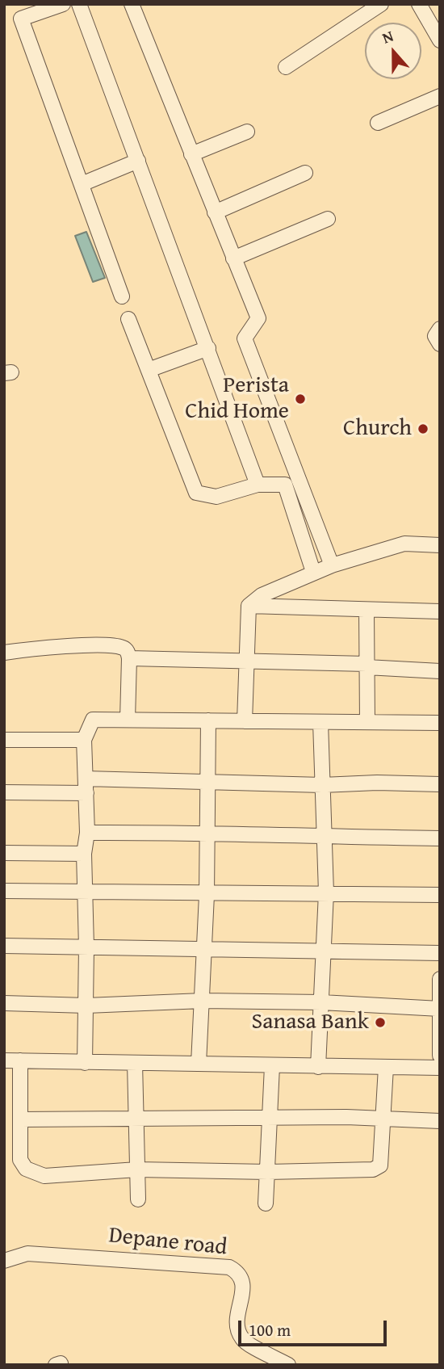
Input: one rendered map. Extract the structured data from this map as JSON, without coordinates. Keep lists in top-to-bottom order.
{
  "streets": {
    "street": ["Depane road"]
  },
  "places": ["Perista Chid Home", "Church", "Sanasa Bank"],
  "scale_bar": "100 m",
  "north": "top"
}
